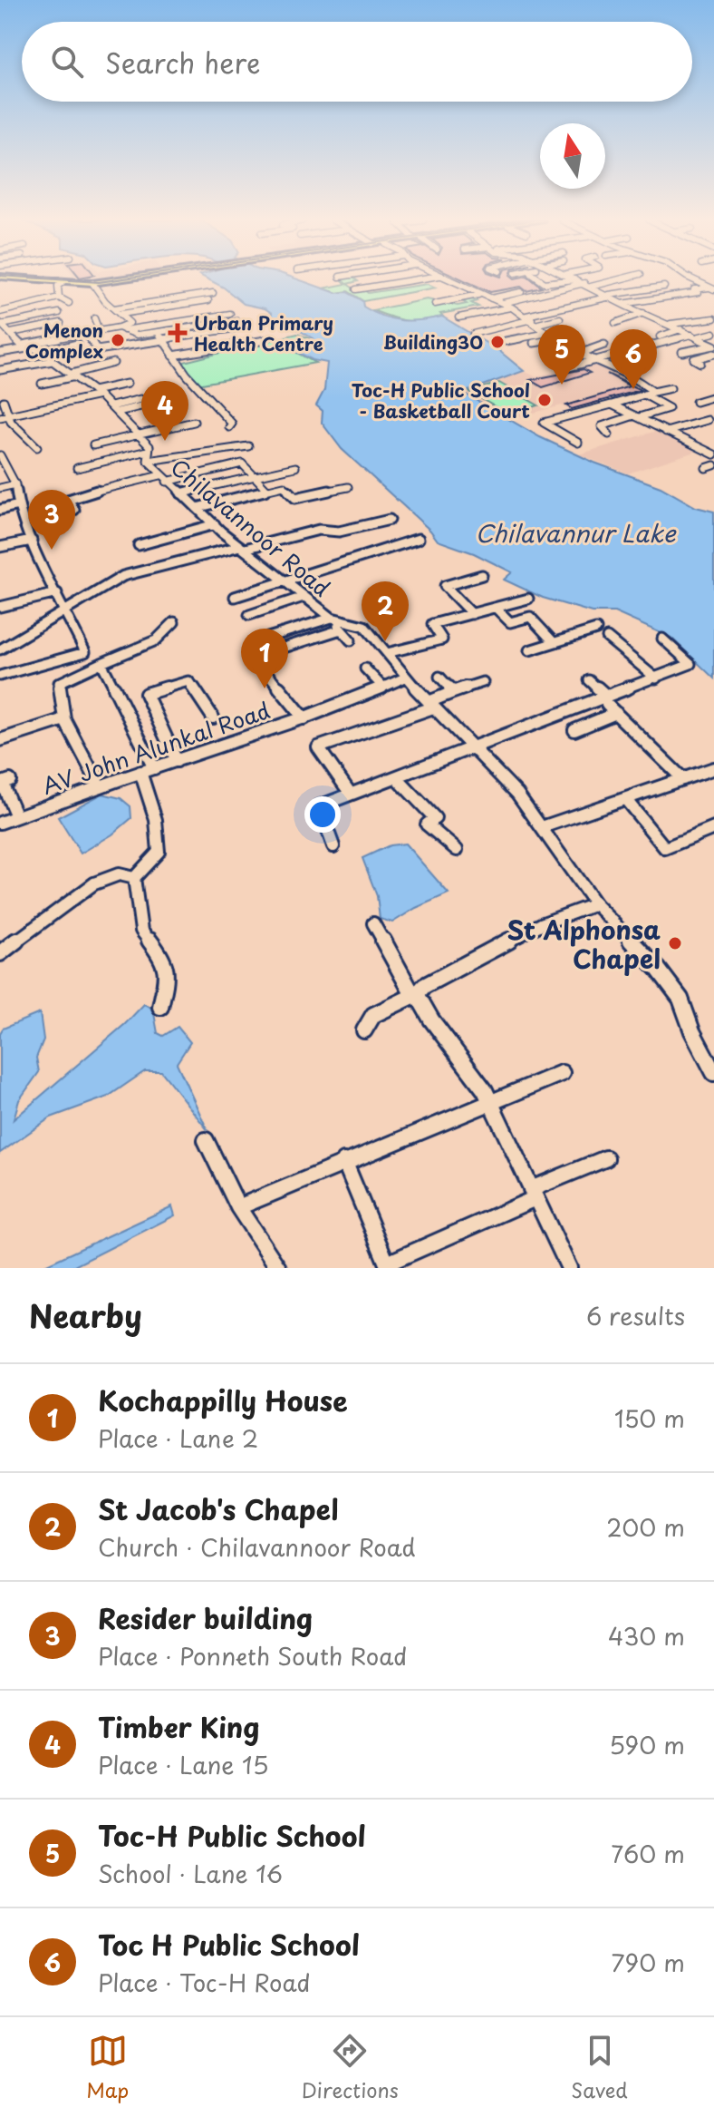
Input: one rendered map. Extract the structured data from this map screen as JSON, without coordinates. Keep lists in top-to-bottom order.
{
  "streets": {
    "street": ["Chilavannoor Road", "AV John Alunkal Road"]
  },
  "crossings": [
    ["Chilavannoor Road", "AV John Alunkal Road"]
  ],
  "water": ["Chilavannur Lake"],
  "places": {
    "health": ["Urban Primary Health Centre"],
    "other": [
      "Menon Complex",
      "Building30",
      "Toc-H Public School - Basketball Court",
      "St Alphonsa Chapel"
    ]
  },
  "north": "top",
  "page": {
    "search": "Search here",
    "pins": [
      "5",
      "6",
      "4",
      "3",
      "2",
      "1"
    ],
    "heading": ["Nearby", "6 results"],
    "list": [
      {
        "mark": "1",
        "name": "Kochappilly House",
        "note": "Place · Lane 2",
        "value": "150 m"
      },
      {
        "mark": "2",
        "name": "St Jacob's Chapel",
        "note": "Church · Chilavannoor Road",
        "value": "200 m"
      },
      {
        "mark": "3",
        "name": "Resider building",
        "note": "Place · Ponneth South Road",
        "value": "430 m"
      },
      {
        "mark": "4",
        "name": "Timber King",
        "note": "Place · Lane 15",
        "value": "590 m"
      },
      {
        "mark": "5",
        "name": "Toc-H Public School",
        "note": "School · Lane 16",
        "value": "760 m"
      },
      {
        "mark": "6",
        "name": "Toc H Public School",
        "note": "Place · Toc-H Road",
        "value": "790 m"
      }
    ],
    "nav": ["Map", "Directions", "Saved"]
  }
}
